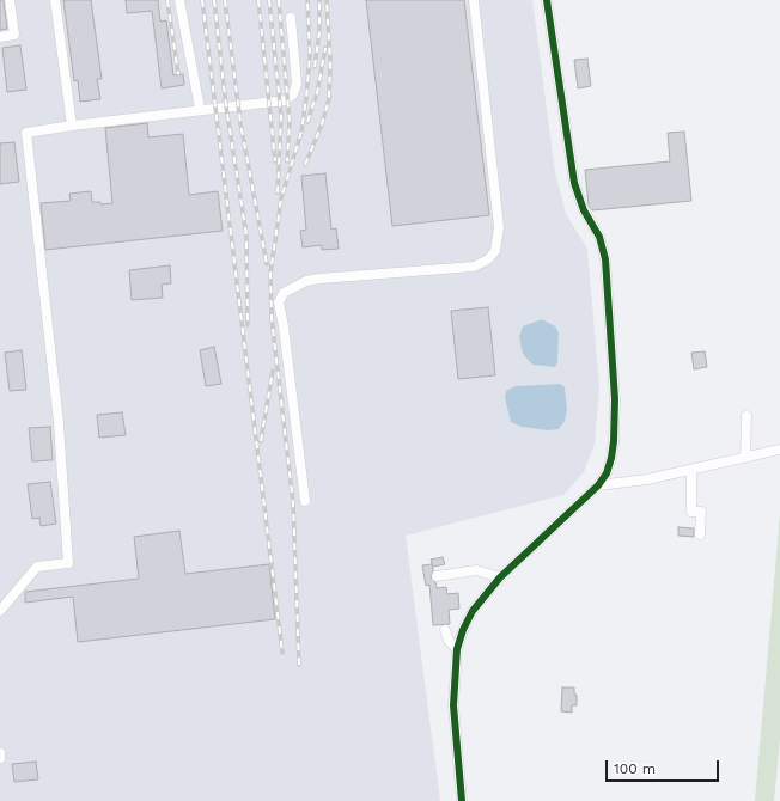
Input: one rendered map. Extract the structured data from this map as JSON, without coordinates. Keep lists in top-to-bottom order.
{
  "scale_bar": "100 m"
}
